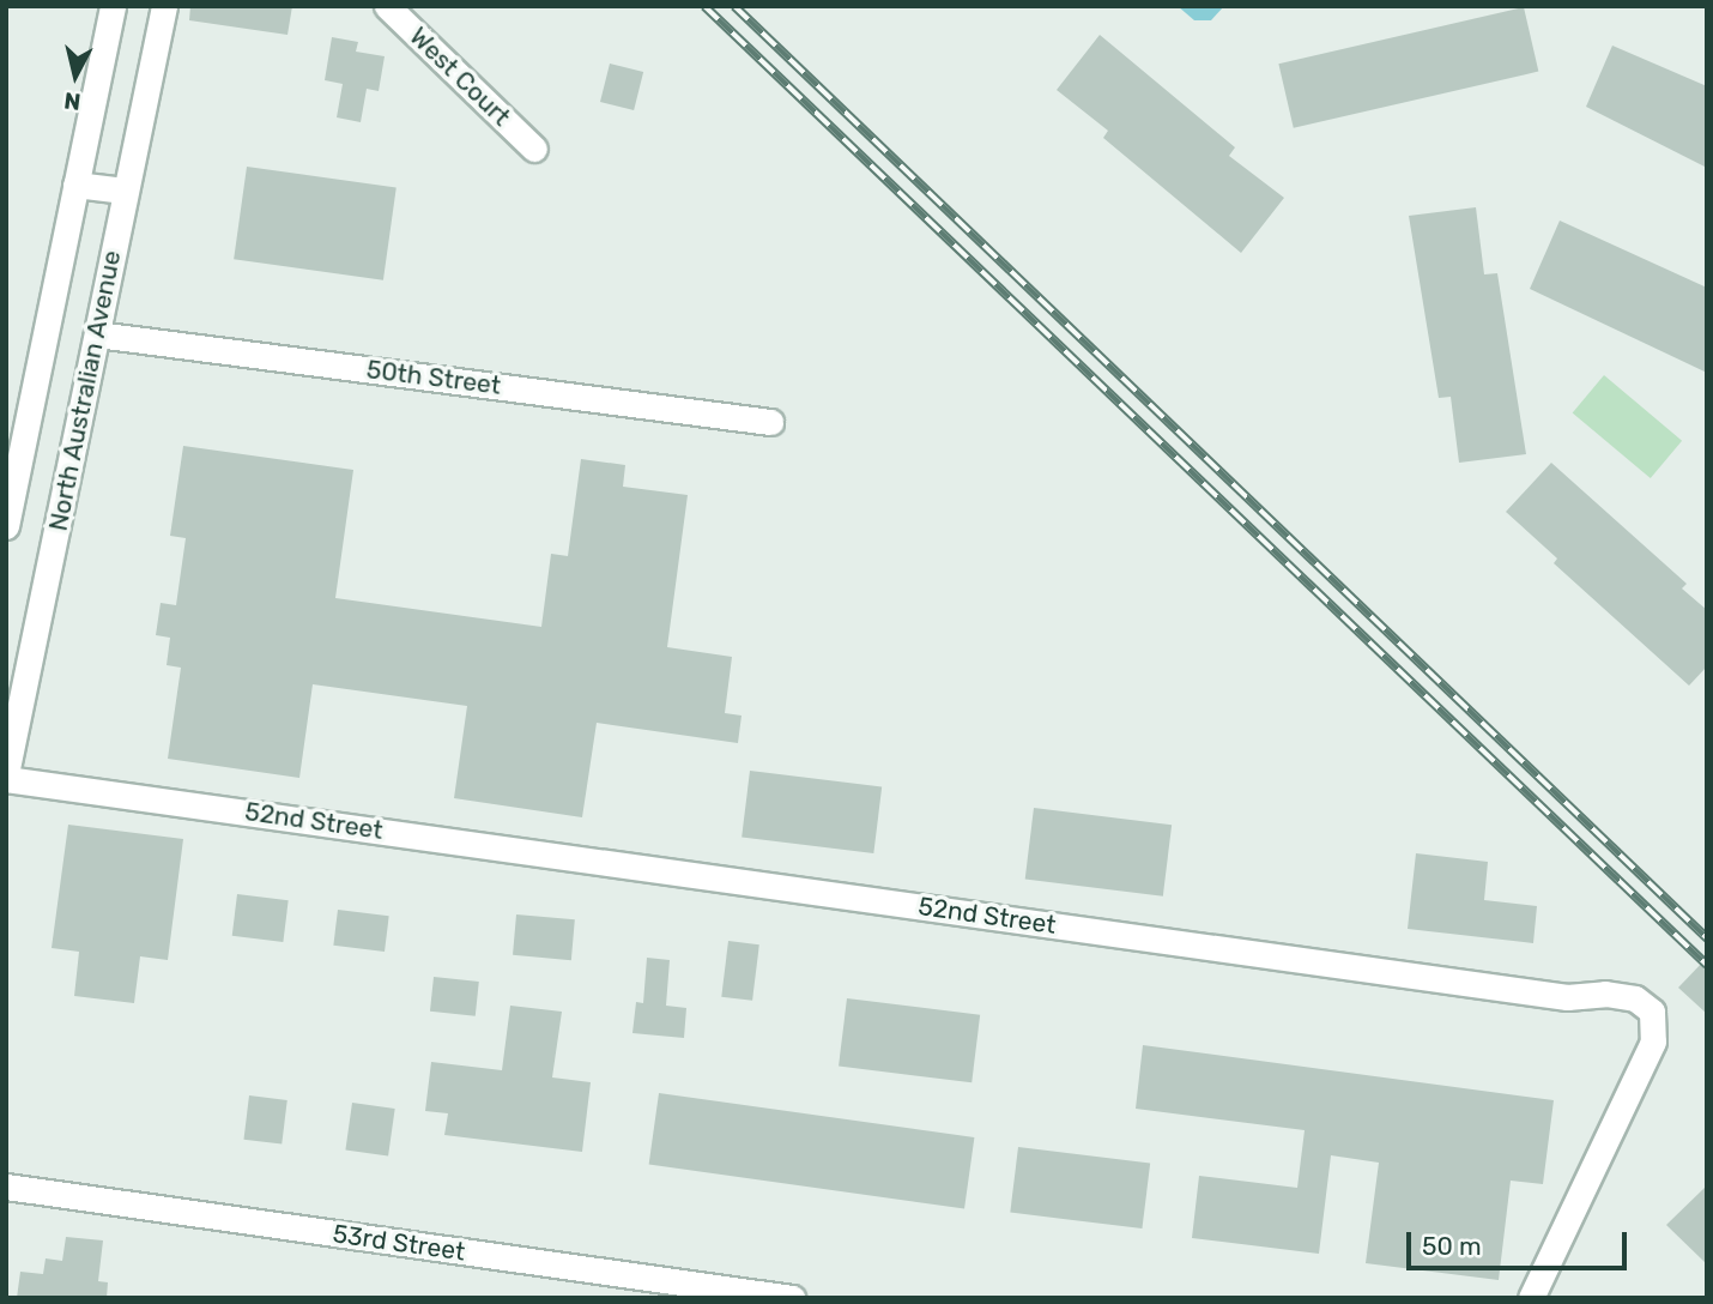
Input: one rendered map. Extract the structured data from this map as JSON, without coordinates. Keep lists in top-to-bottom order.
{
  "streets": {
    "street": [
      "West Court",
      "50th Street",
      "North Australian Avenue",
      "52nd Street",
      "53rd Street"
    ]
  },
  "crossings": [
    ["50th Street", "North Australian Avenue"],
    ["North Australian Avenue", "52nd Street"]
  ],
  "scale_bar": "50 m",
  "north": "bottom"
}
